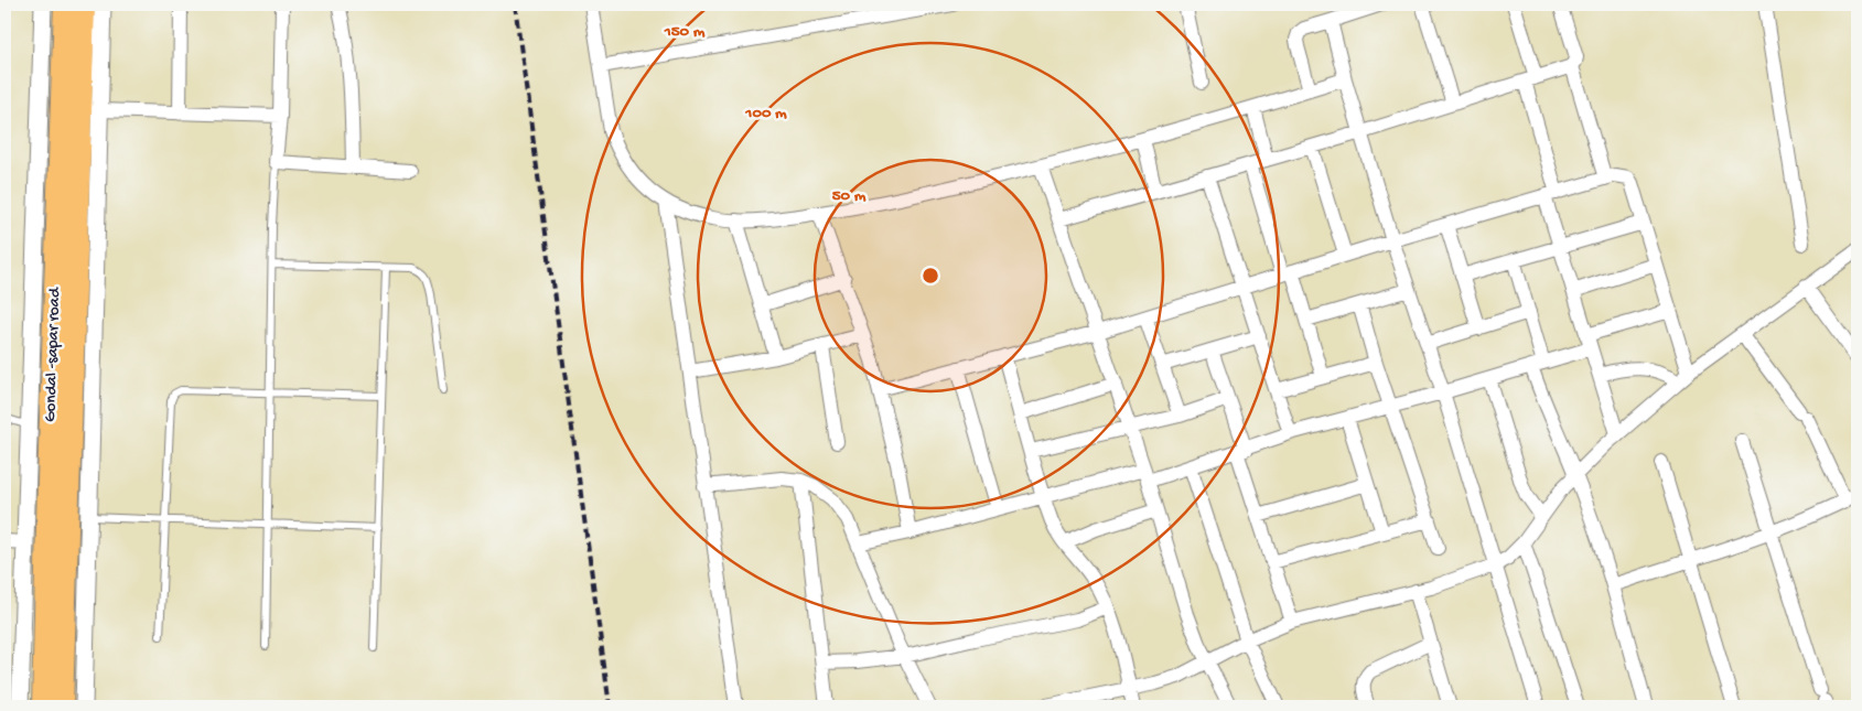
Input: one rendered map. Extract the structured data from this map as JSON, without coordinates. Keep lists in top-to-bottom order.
{
  "streets": {
    "highway": ["Gondal -sapar road"]
  },
  "rings": ["150 m", "100 m", "50 m"]
}
